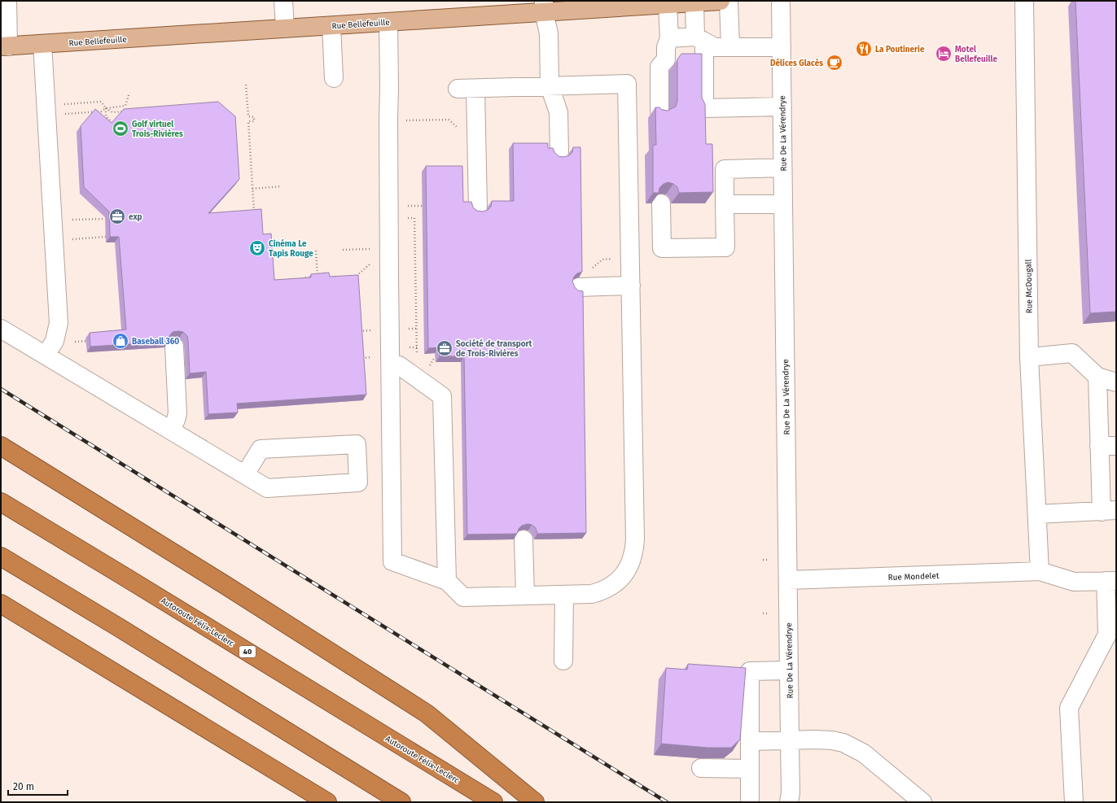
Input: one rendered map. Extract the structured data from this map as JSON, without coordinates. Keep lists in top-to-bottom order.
{
  "streets": {
    "highway": ["Autoroute Félix-Leclerc", "40"],
    "main road": ["Rue Bellefeuille"],
    "street": ["Rue De La Vérendrye", "Rue McDougall", "Rue Mondelet"]
  },
  "crossings": [
    ["Rue De La Vérendrye", "Rue Mondelet"],
    ["Rue McDougall", "Rue Mondelet"]
  ],
  "places": {
    "restaurant": ["La Poutinerie"],
    "hotel": ["Motel Bellefeuille"],
    "cafe": ["Délices Glacés"],
    "sports": ["Golf virtuel Trois-Rivières"],
    "office": ["exp", "Société de transport de Trois-Rivières"],
    "theatre": ["Cinéma Le Tapis Rouge"],
    "shop": ["Baseball 360"]
  },
  "scale_bar": "20 m"
}
